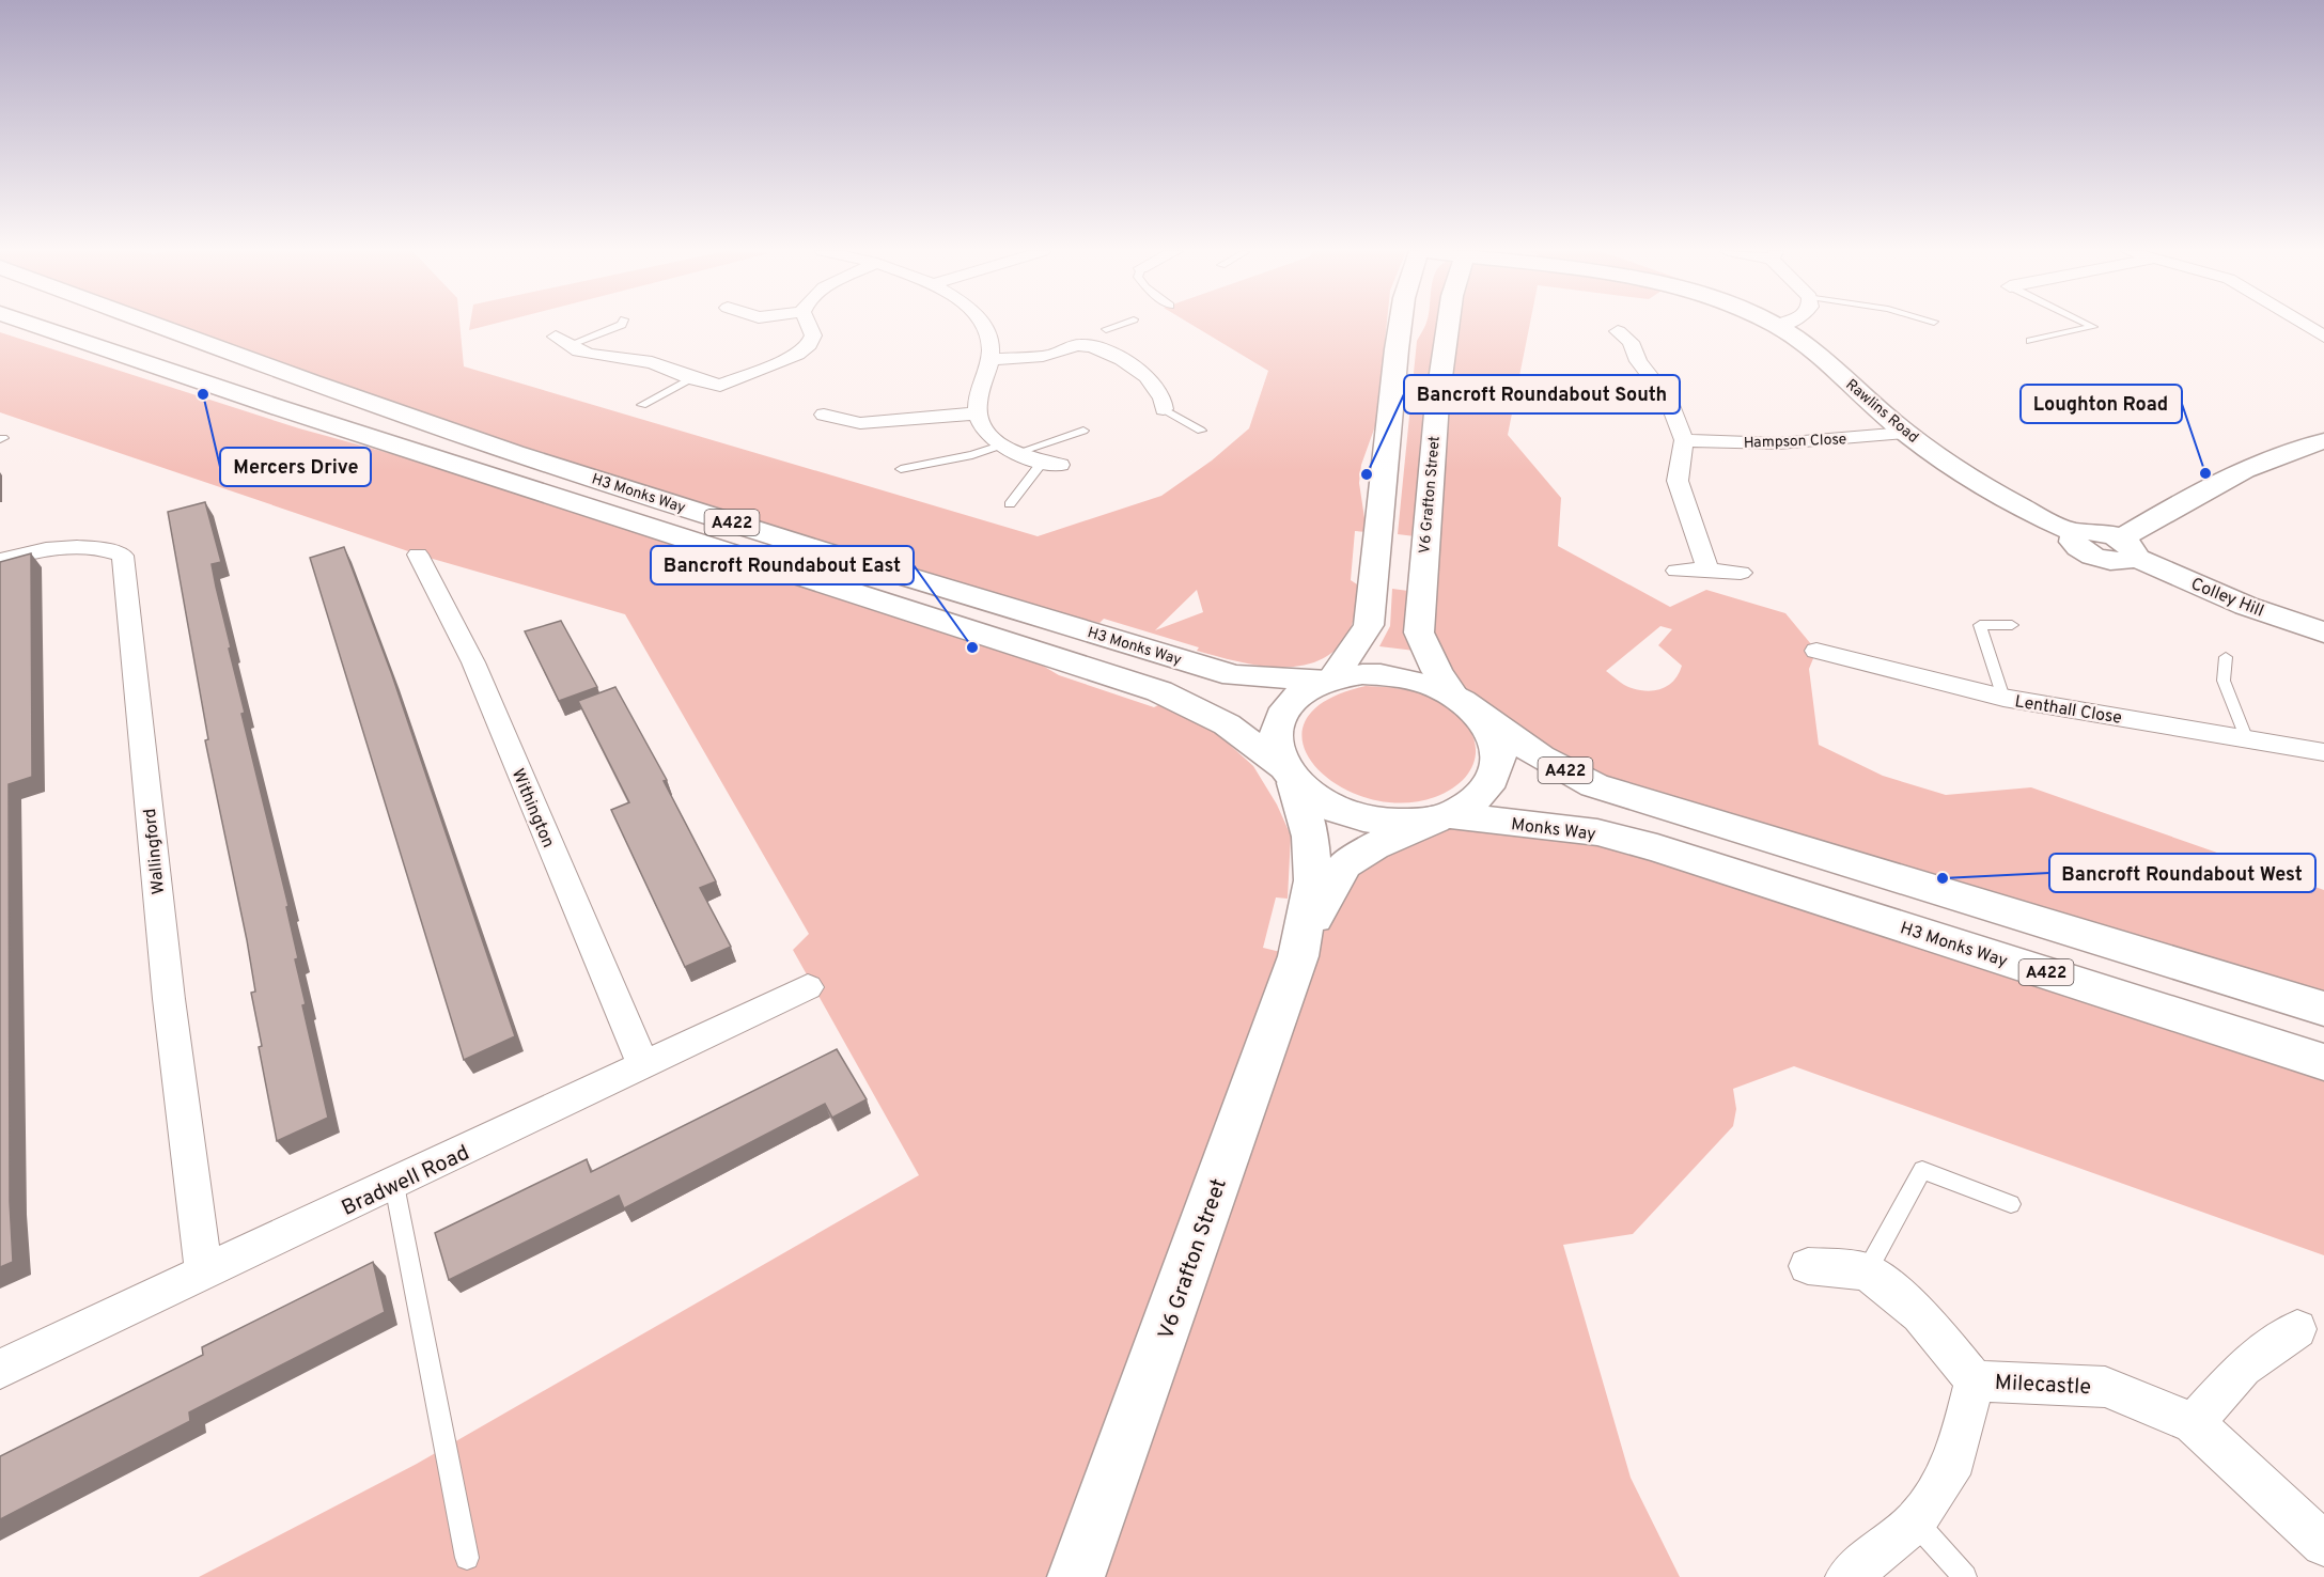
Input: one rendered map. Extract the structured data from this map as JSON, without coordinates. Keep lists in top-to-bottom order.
{
  "streets": {
    "main road": [
      "Rawlins Road",
      "H3 Monks Way",
      "V6 Grafton Street",
      "A422",
      "Colley Hill",
      "Monks Way"
    ],
    "street": [
      "Hampson Close",
      "Lenthall Close",
      "Withington",
      "Wallingford",
      "Bradwell Road",
      "Milecastle"
    ]
  },
  "crossings": [
    ["Rawlins Road", "Hampson Close"],
    ["Rawlins Road", "Colley Hill"],
    ["H3 Monks Way", "V6 Grafton Street"],
    ["H3 Monks Way", "A422"],
    ["H3 Monks Way", "Monks Way"],
    ["V6 Grafton Street", "A422"],
    ["V6 Grafton Street", "Monks Way"],
    ["A422", "Monks Way"],
    ["Withington", "Bradwell Road"],
    ["Wallingford", "Bradwell Road"]
  ],
  "places": [
    "Mercers Drive",
    "Loughton Road",
    "Bancroft Roundabout South",
    "Bancroft Roundabout East",
    "Bancroft Roundabout West"
  ]
}
